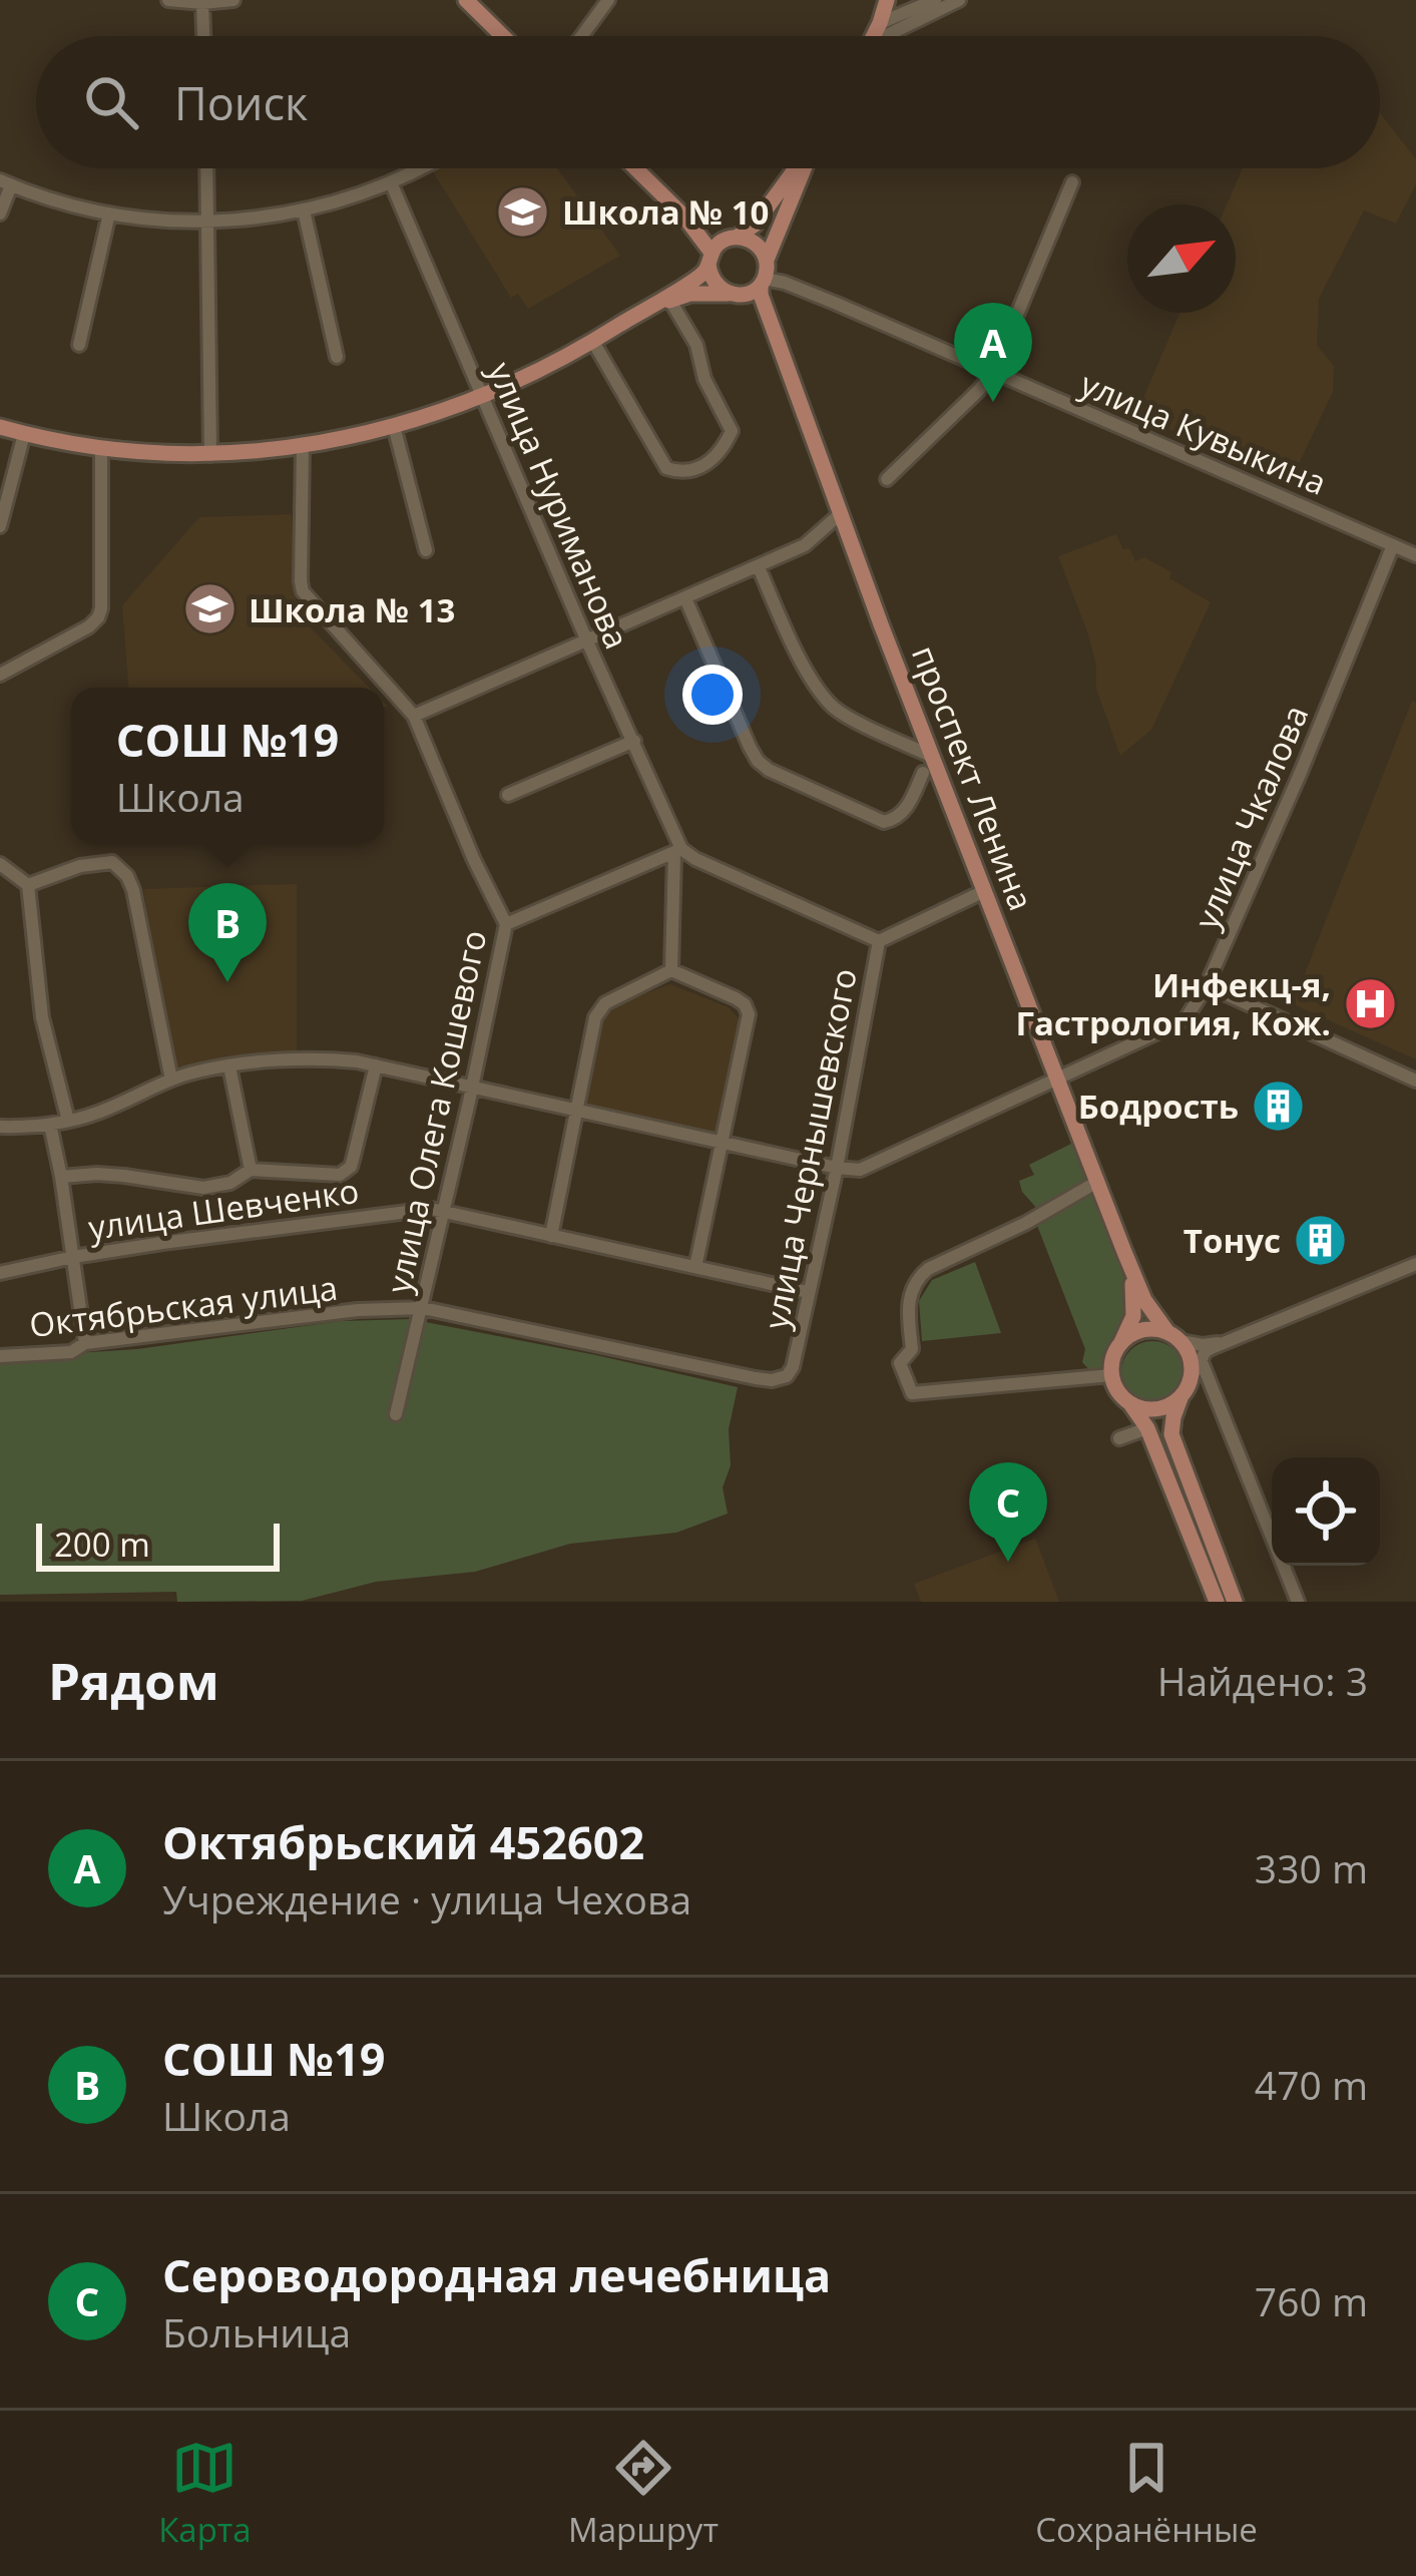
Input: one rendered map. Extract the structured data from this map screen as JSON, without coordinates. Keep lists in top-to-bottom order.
{
  "streets": {
    "main road": ["проспект Ленина"],
    "street": [
      "улица Кувыкина",
      "улица Нуриманова",
      "улица Чкалова",
      "улица Олега Кошевого",
      "улица Чернышевского",
      "улица Шевченко",
      "Октябрьская улица"
    ]
  },
  "crossings": [
    ["улица Кувыкина", "проспект Ленина"],
    ["улица Кувыкина", "улица Чкалова"],
    ["проспект Ленина", "улица Чкалова"],
    ["улица Чкалова", "улица Чернышевского"],
    ["улица Олега Кошевого", "улица Шевченко"],
    ["улица Олега Кошевого", "Октябрьская улица"],
    ["улица Чернышевского", "улица Шевченко"],
    ["улица Чернышевского", "Октябрьская улица"]
  ],
  "places": {
    "school or university": ["Школа № 10", "Школа № 13"],
    "hospital": ["Инфекц-я, Гастрология, Кож."],
    "building": ["Бодрость", "Тонус"]
  },
  "scale_bar": "200 m",
  "north": "top right",
  "page": {
    "search": "Поиск",
    "pins": ["A", "B", "C"],
    "popup": ["СОШ №19", "Школа"],
    "scale": "200 m",
    "heading": ["Рядом", "Найдено: 3"],
    "list": [
      {
        "mark": "A",
        "name": "Октябрьский 452602",
        "note": "Учреждение · улица Чехова",
        "value": "330 m"
      },
      {
        "mark": "B",
        "name": "СОШ №19",
        "note": "Школа",
        "value": "470 m"
      },
      {
        "mark": "C",
        "name": "Сероводородная лечебница",
        "note": "Больница",
        "value": "760 m"
      }
    ],
    "nav": ["Карта", "Маршрут", "Сохранённые"]
  }
}
